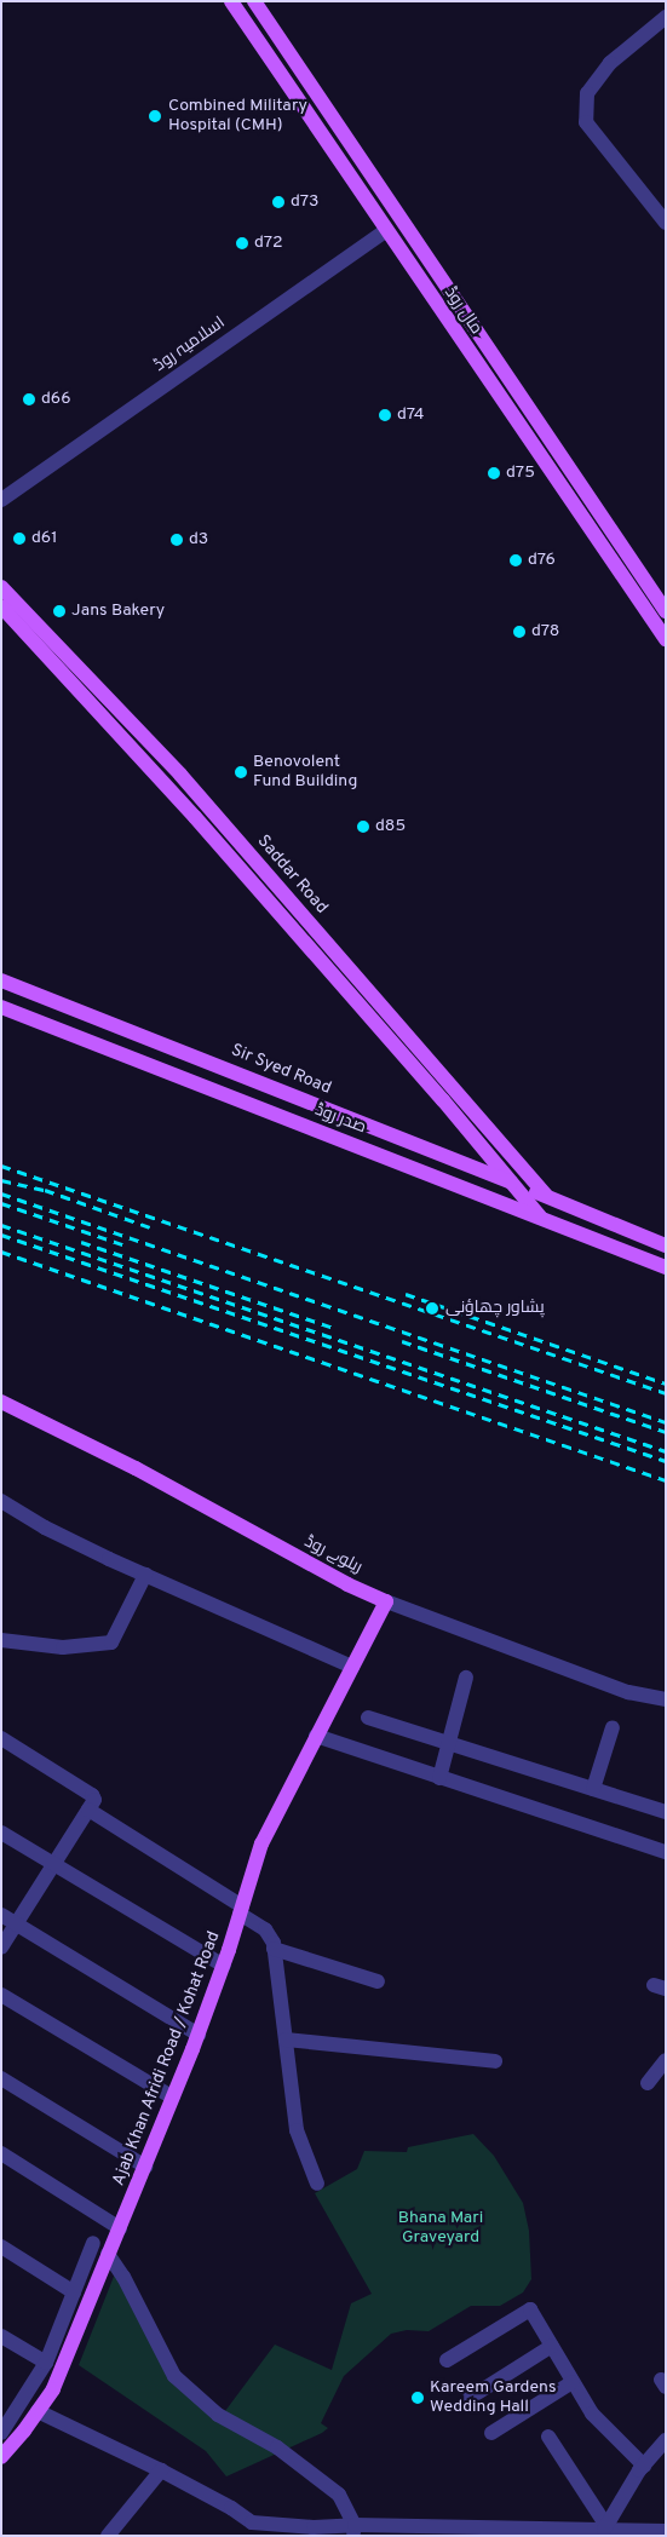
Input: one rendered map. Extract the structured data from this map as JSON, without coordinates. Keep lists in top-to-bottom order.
{
  "streets": {
    "main road": [
      "مال روڈ",
      "اسلامیہ روڈ",
      "Saddar Road",
      "Sir Syed Road",
      "صدر روڈ",
      "ریلوے روڈ",
      "Ajab Khan Afridi Road / Kohat Road"
    ]
  },
  "crossings": [
    ["مال روڈ", "اسلامیہ روڈ"],
    ["Saddar Road", "Sir Syed Road"],
    ["Saddar Road", "صدر روڈ"],
    ["ریلوے روڈ", "Ajab Khan Afridi Road / Kohat Road"]
  ],
  "parks": ["Bhana Mari Graveyard"],
  "places": [
    "Combined Military Hospital (CMH)",
    "d73",
    "d72",
    "d66",
    "d74",
    "d75",
    "d61",
    "d3",
    "d76",
    "Jans Bakery",
    "d78",
    "Benovolent Fund Building",
    "d85",
    "پشاور چھاؤنی",
    "Kareem Gardens Wedding Hall"
  ]
}
